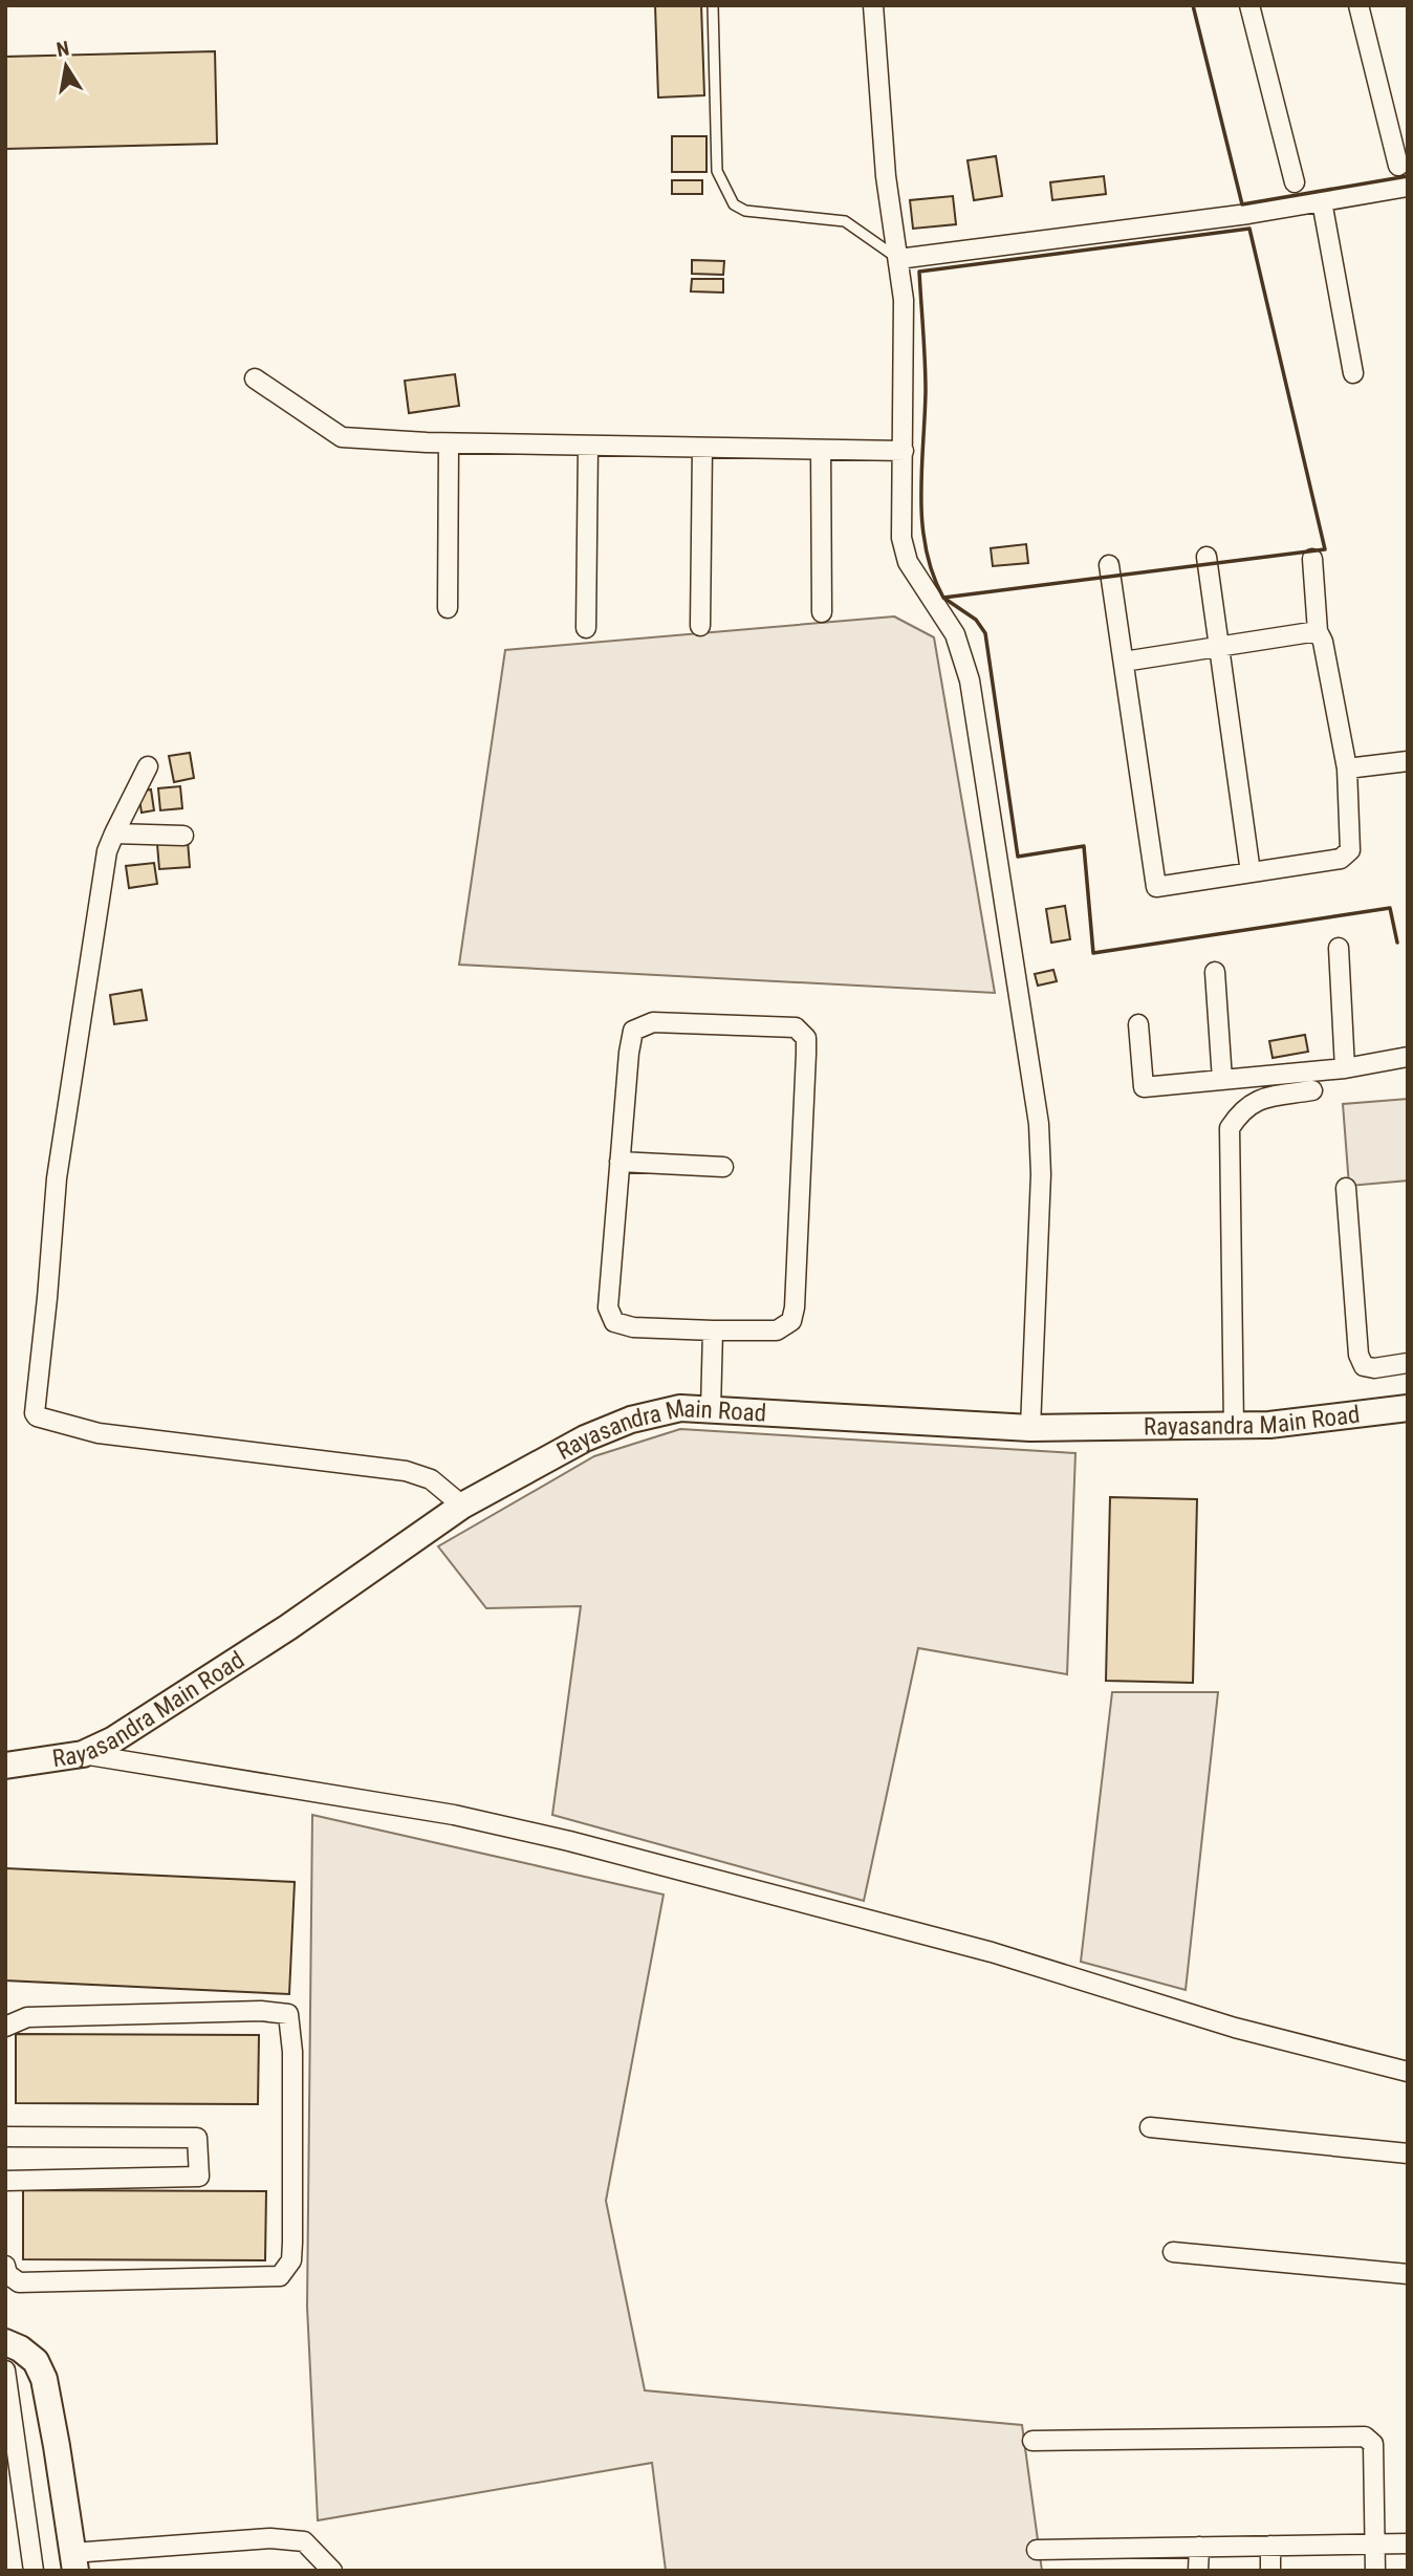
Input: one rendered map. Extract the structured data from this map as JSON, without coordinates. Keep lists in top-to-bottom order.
{
  "streets": {
    "street": ["Rayasandra Main Road"]
  },
  "north": "top"
}
